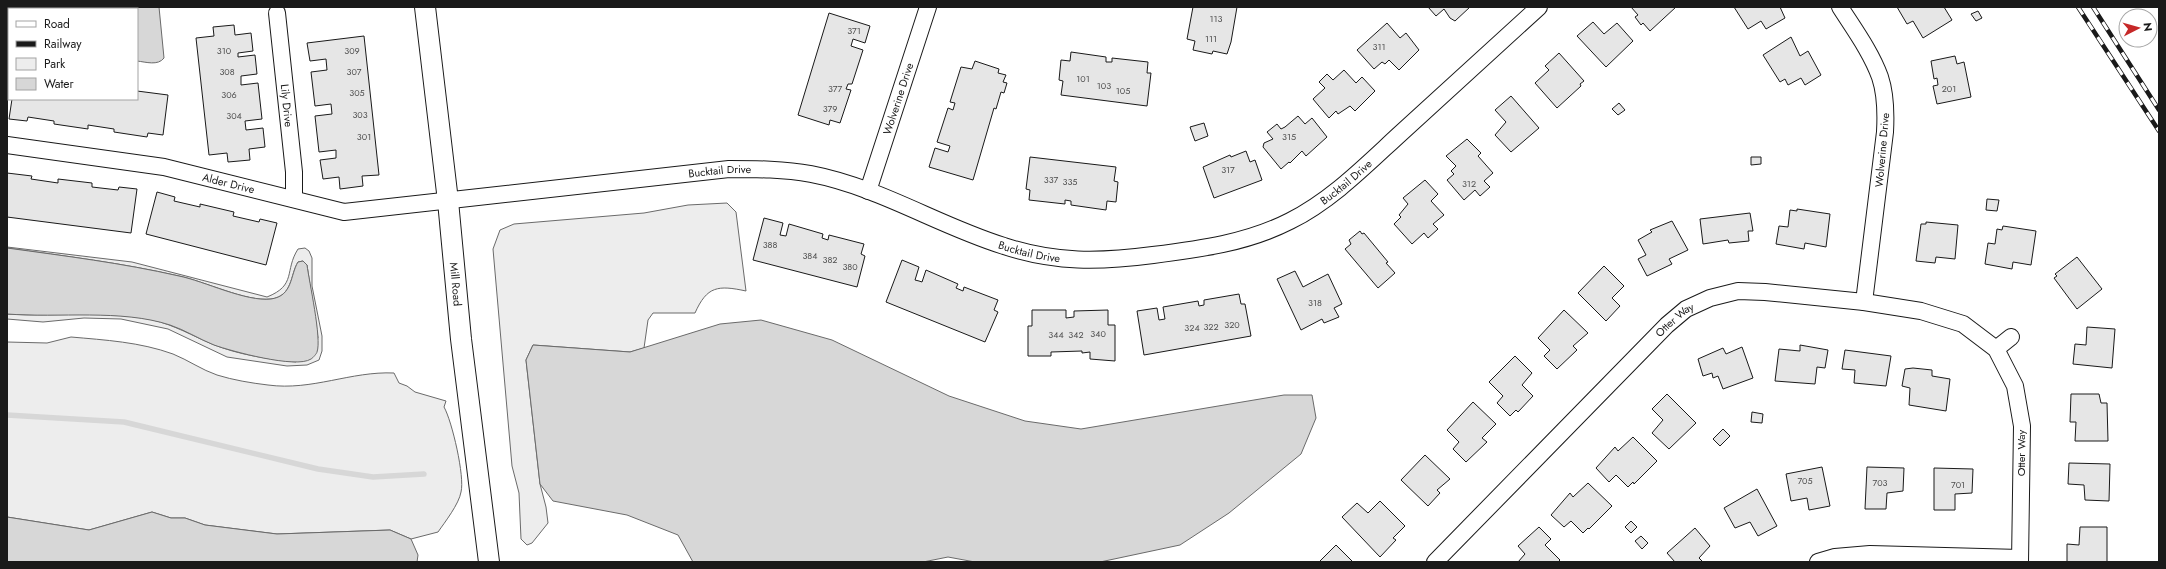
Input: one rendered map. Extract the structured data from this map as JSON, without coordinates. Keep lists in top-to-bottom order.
{
  "streets": {
    "street": [
      "Wolverine Drive",
      "Lily Drive",
      "Bucktail Drive",
      "Alder Drive",
      "Mill Road",
      "Otter Way"
    ]
  },
  "crossings": [
    ["Wolverine Drive", "Bucktail Drive"],
    ["Wolverine Drive", "Otter Way"],
    ["Lily Drive", "Alder Drive"],
    ["Bucktail Drive", "Alder Drive"],
    ["Bucktail Drive", "Mill Road"],
    ["Alder Drive", "Mill Road"]
  ],
  "house_numbers": [
    "113",
    "371",
    "111",
    "311",
    "310",
    "309",
    "308",
    "307",
    "101",
    "103",
    "377",
    "201",
    "105",
    "305",
    "306",
    "379",
    "303",
    "304",
    "301",
    "315",
    "317",
    "337",
    "335",
    "312",
    "388",
    "384",
    "382",
    "380",
    "318",
    "320",
    "322",
    "324",
    "340",
    "344",
    "342",
    "705",
    "703",
    "701"
  ],
  "legend": [
    "Road",
    "Railway",
    "Park",
    "Water"
  ],
  "north": "right"
}
